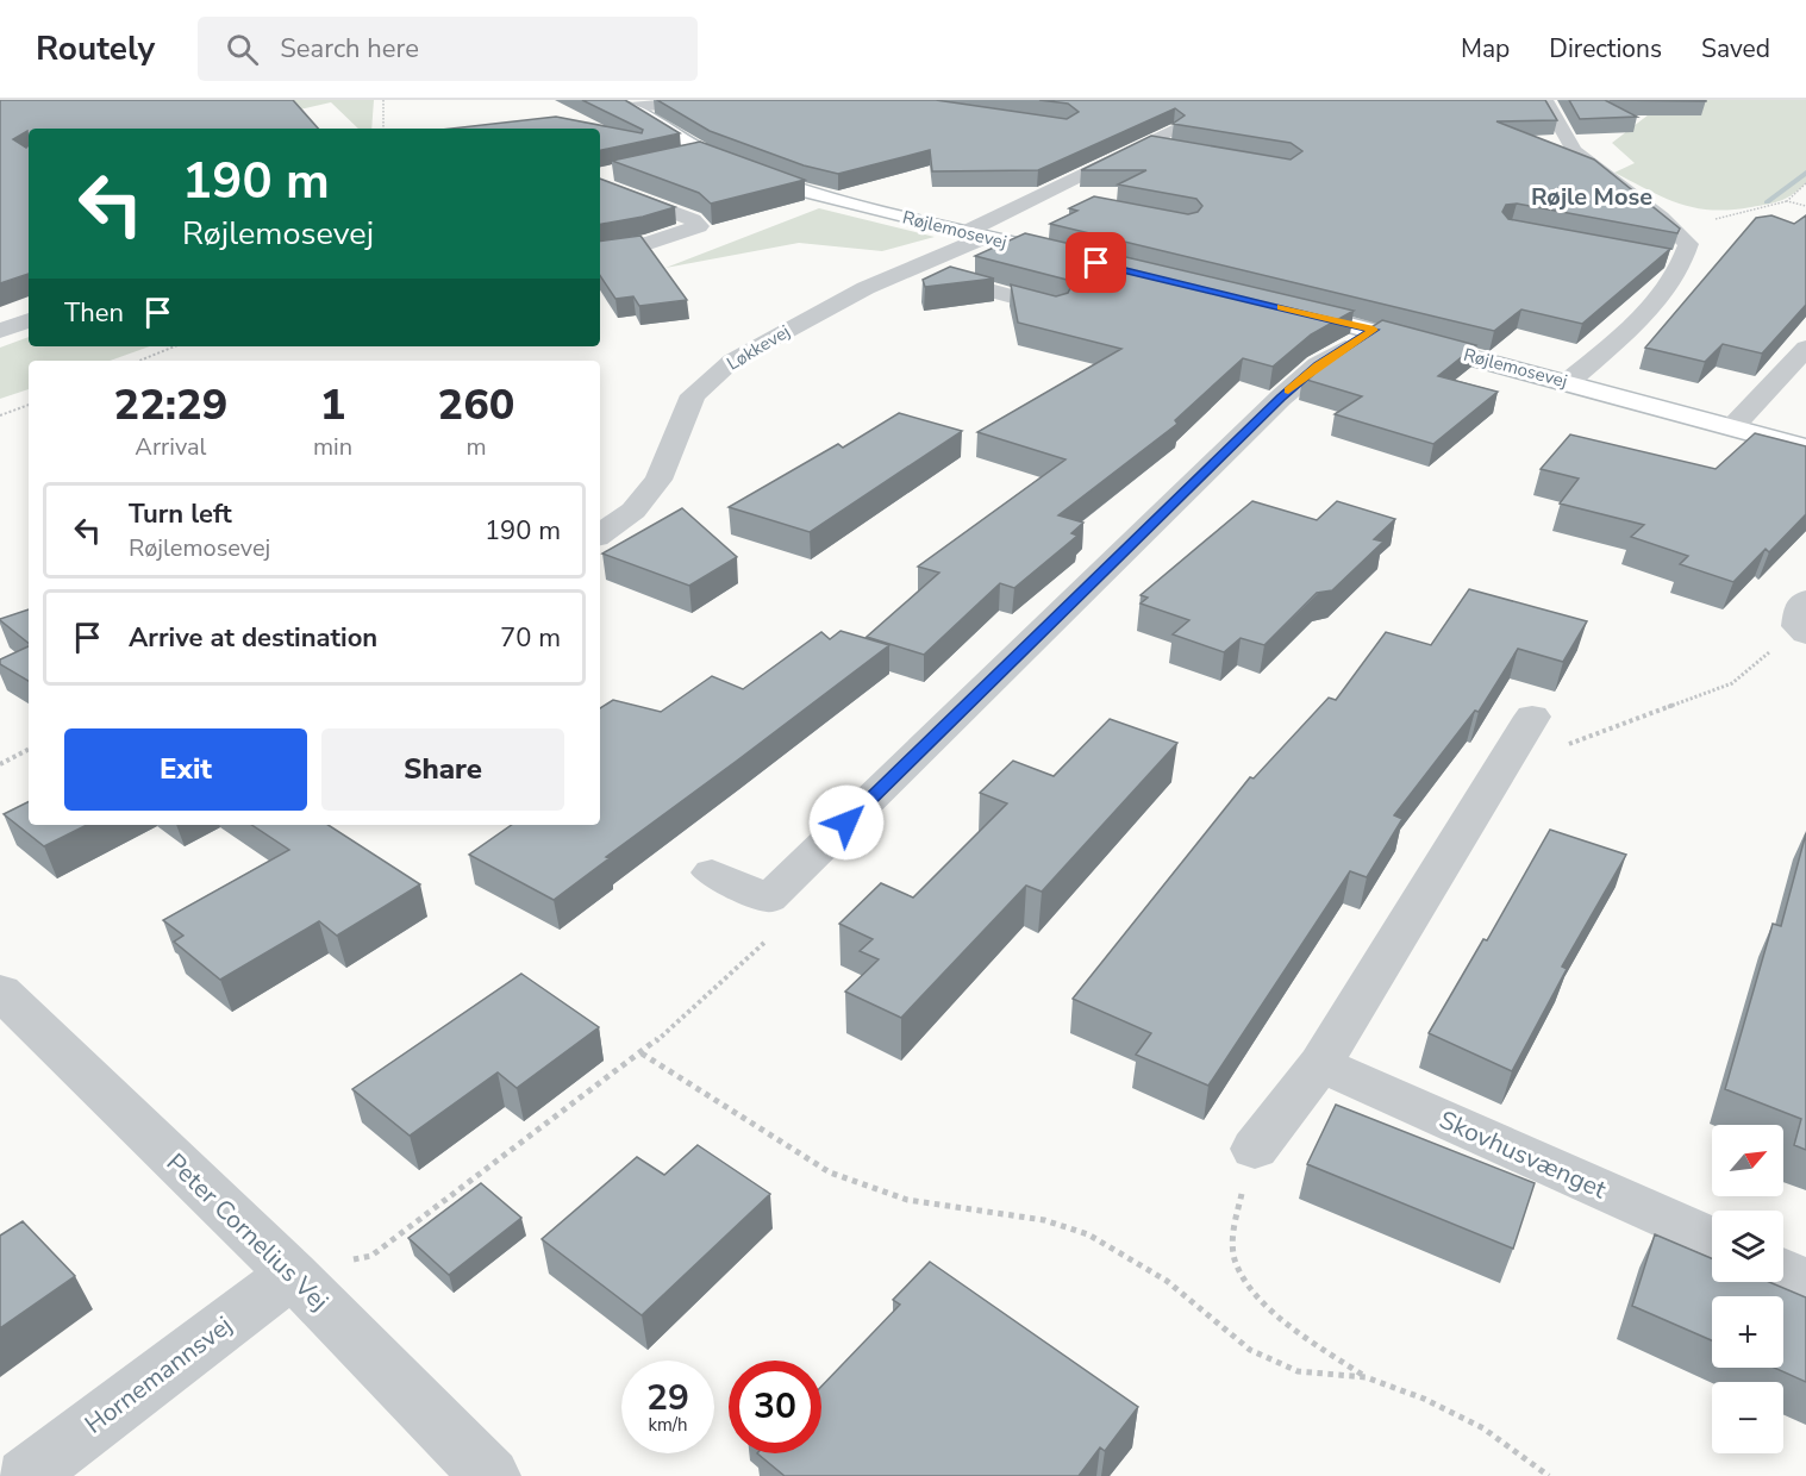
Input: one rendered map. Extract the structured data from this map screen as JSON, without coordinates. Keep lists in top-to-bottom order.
{
  "streets": {
    "street": [
      "Røjlemosevej",
      "Løkkevej",
      "Skovhusvænget",
      "Peter Cornelius Vej",
      "Hornemannsvej"
    ]
  },
  "crossings": [
    ["Røjlemosevej", "Løkkevej"],
    ["Peter Cornelius Vej", "Hornemannsvej"]
  ],
  "districts": ["Røjle Mose"],
  "north": "top right",
  "page": {
    "header": "Routely",
    "search": "Search here",
    "nav": ["Map", "Directions", "Saved"],
    "turn": ["190 m", "Røjlemosevej"],
    "then": "Then",
    "eta": [
      "22:29",
      "Arrival",
      "1",
      "min",
      "260",
      "m"
    ],
    "list": [
      {
        "name": "Turn left",
        "note": "Røjlemosevej",
        "value": "190 m"
      },
      {
        "name": "Arrive at destination",
        "value": "70 m"
      }
    ],
    "buttons": ["Exit", "Share"],
    "map_buttons": ["+", "−"],
    "speed": "29 km/h",
    "limit": "30"
  }
}
